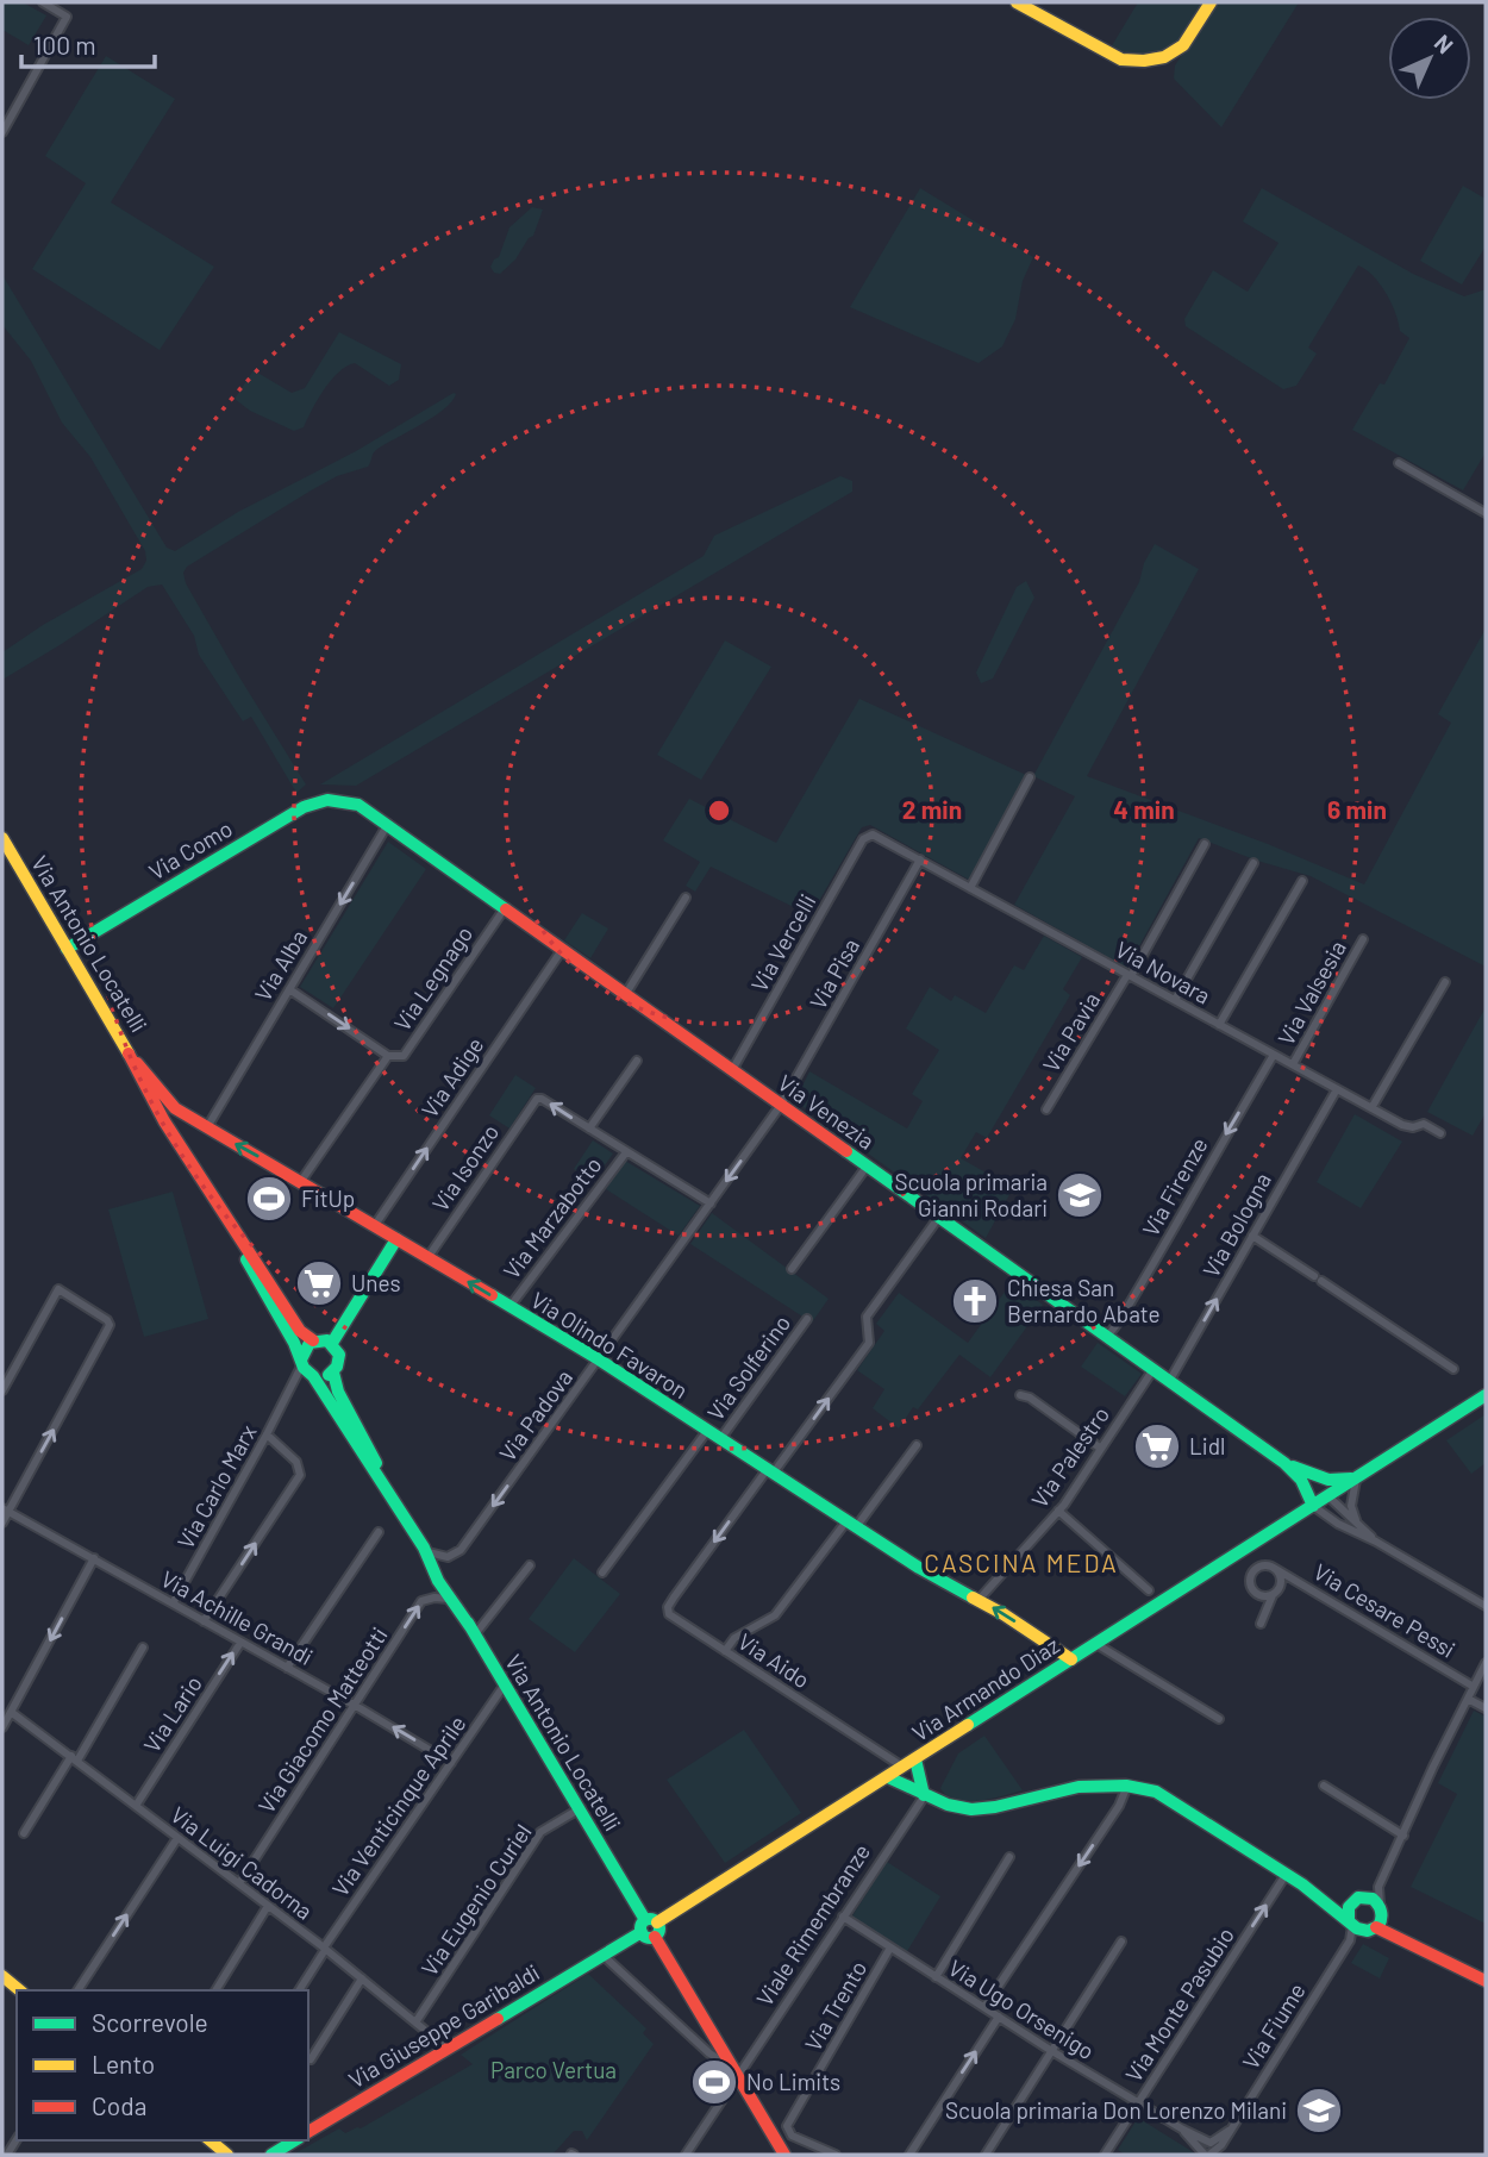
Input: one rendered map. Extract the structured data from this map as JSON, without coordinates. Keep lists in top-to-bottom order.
{
  "streets": {
    "street": [
      "Via Como",
      "Via Vercelli",
      "Via Antonio Locatelli",
      "Via Alba",
      "Via Novara",
      "Via Pisa",
      "Via Legnago",
      "Via Valsesia",
      "Via Pavia",
      "Via Adige",
      "Via Venezia",
      "Via Isonzo",
      "Via Firenze",
      "Via Marzabotto",
      "Via Bologna",
      "Via Olindo Favaron",
      "Via Solferino",
      "Via Padova",
      "Via Palestro",
      "Via Carlo Marx",
      "Via Cesare Pessi",
      "Via Achille Grandi",
      "Via Aido",
      "Via Armando Diaz",
      "Via Lario",
      "Via Giacomo Matteotti",
      "Via Venticinque Aprile",
      "Via Luigi Cadorna",
      "Via Eugenio Curiel",
      "Viale Rimembranze",
      "Via Monte Pasubio",
      "Via Trento",
      "Via Ugo Orsenigo",
      "Via Giuseppe Garibaldi",
      "Via Fiume"
    ]
  },
  "crossings": [
    ["Via Como", "Via Antonio Locatelli"],
    ["Via Como", "Via Venezia"],
    ["Via Vercelli", "Via Novara"],
    ["Via Vercelli", "Via Venezia"],
    ["Via Antonio Locatelli", "Via Olindo Favaron"],
    ["Via Antonio Locatelli", "Via Padova"],
    ["Via Antonio Locatelli", "Via Carlo Marx"],
    ["Via Antonio Locatelli", "Via Armando Diaz"],
    ["Via Antonio Locatelli", "Via Giacomo Matteotti"],
    ["Via Antonio Locatelli", "Via Venticinque Aprile"],
    ["Via Antonio Locatelli", "Via Eugenio Curiel"],
    ["Via Antonio Locatelli", "Viale Rimembranze"],
    ["Via Antonio Locatelli", "Via Giuseppe Garibaldi"],
    ["Via Alba", "Via Venezia"],
    ["Via Alba", "Via Olindo Favaron"],
    ["Via Novara", "Via Pisa"],
    ["Via Novara", "Via Valsesia"],
    ["Via Novara", "Via Pavia"],
    ["Via Novara", "Via Firenze"],
    ["Via Novara", "Via Bologna"],
    ["Via Pisa", "Via Venezia"],
    ["Via Pisa", "Via Padova"],
    ["Via Legnago", "Via Venezia"],
    ["Via Legnago", "Via Olindo Favaron"],
    ["Via Adige", "Via Venezia"],
    ["Via Adige", "Via Olindo Favaron"],
    ["Via Venezia", "Via Firenze"],
    ["Via Venezia", "Via Bologna"],
    ["Via Venezia", "Via Padova"],
    ["Via Venezia", "Via Palestro"],
    ["Via Venezia", "Via Armando Diaz"],
    ["Via Isonzo", "Via Olindo Favaron"],
    ["Via Marzabotto", "Via Olindo Favaron"],
    ["Via Olindo Favaron", "Via Solferino"],
    ["Via Olindo Favaron", "Via Padova"],
    ["Via Olindo Favaron", "Via Palestro"],
    ["Via Olindo Favaron", "Via Aido"],
    ["Via Olindo Favaron", "Via Armando Diaz"],
    ["Via Carlo Marx", "Via Achille Grandi"],
    ["Via Achille Grandi", "Via Lario"],
    ["Via Achille Grandi", "Via Giacomo Matteotti"],
    ["Via Achille Grandi", "Via Venticinque Aprile"],
    ["Via Aido", "Via Armando Diaz"],
    ["Via Armando Diaz", "Via Giuseppe Garibaldi"],
    ["Via Lario", "Via Luigi Cadorna"],
    ["Via Giacomo Matteotti", "Via Luigi Cadorna"],
    ["Via Venticinque Aprile", "Via Luigi Cadorna"],
    ["Via Luigi Cadorna", "Via Eugenio Curiel"],
    ["Via Luigi Cadorna", "Via Giuseppe Garibaldi"],
    ["Viale Rimembranze", "Via Ugo Orsenigo"],
    ["Via Monte Pasubio", "Via Ugo Orsenigo"],
    ["Via Trento", "Via Ugo Orsenigo"],
    ["Via Ugo Orsenigo", "Via Fiume"]
  ],
  "one_way": [
    "Via Alba",
    "Via Adige",
    "Via Isonzo",
    "Via Firenze",
    "Via Bologna",
    "Via Padova",
    "Via Lario",
    "Via Giacomo Matteotti",
    "Via Monte Pasubio"
  ],
  "districts": ["CASCINA MEDA"],
  "parks": ["Parco Vertua"],
  "places": {
    "school or university": ["Scuola primaria Gianni Rodari", "Scuola primaria Don Lorenzo Milani"],
    "sports": ["FitUp", "No Limits"],
    "supermarket": ["Unes", "Lidl"],
    "church": ["Chiesa San Bernardo Abate"]
  },
  "legend": ["Scorrevole", "Lento", "Coda"],
  "scale_bar": "100 m",
  "north": "top right",
  "rings": ["2 min", "4 min", "6 min"]
}
